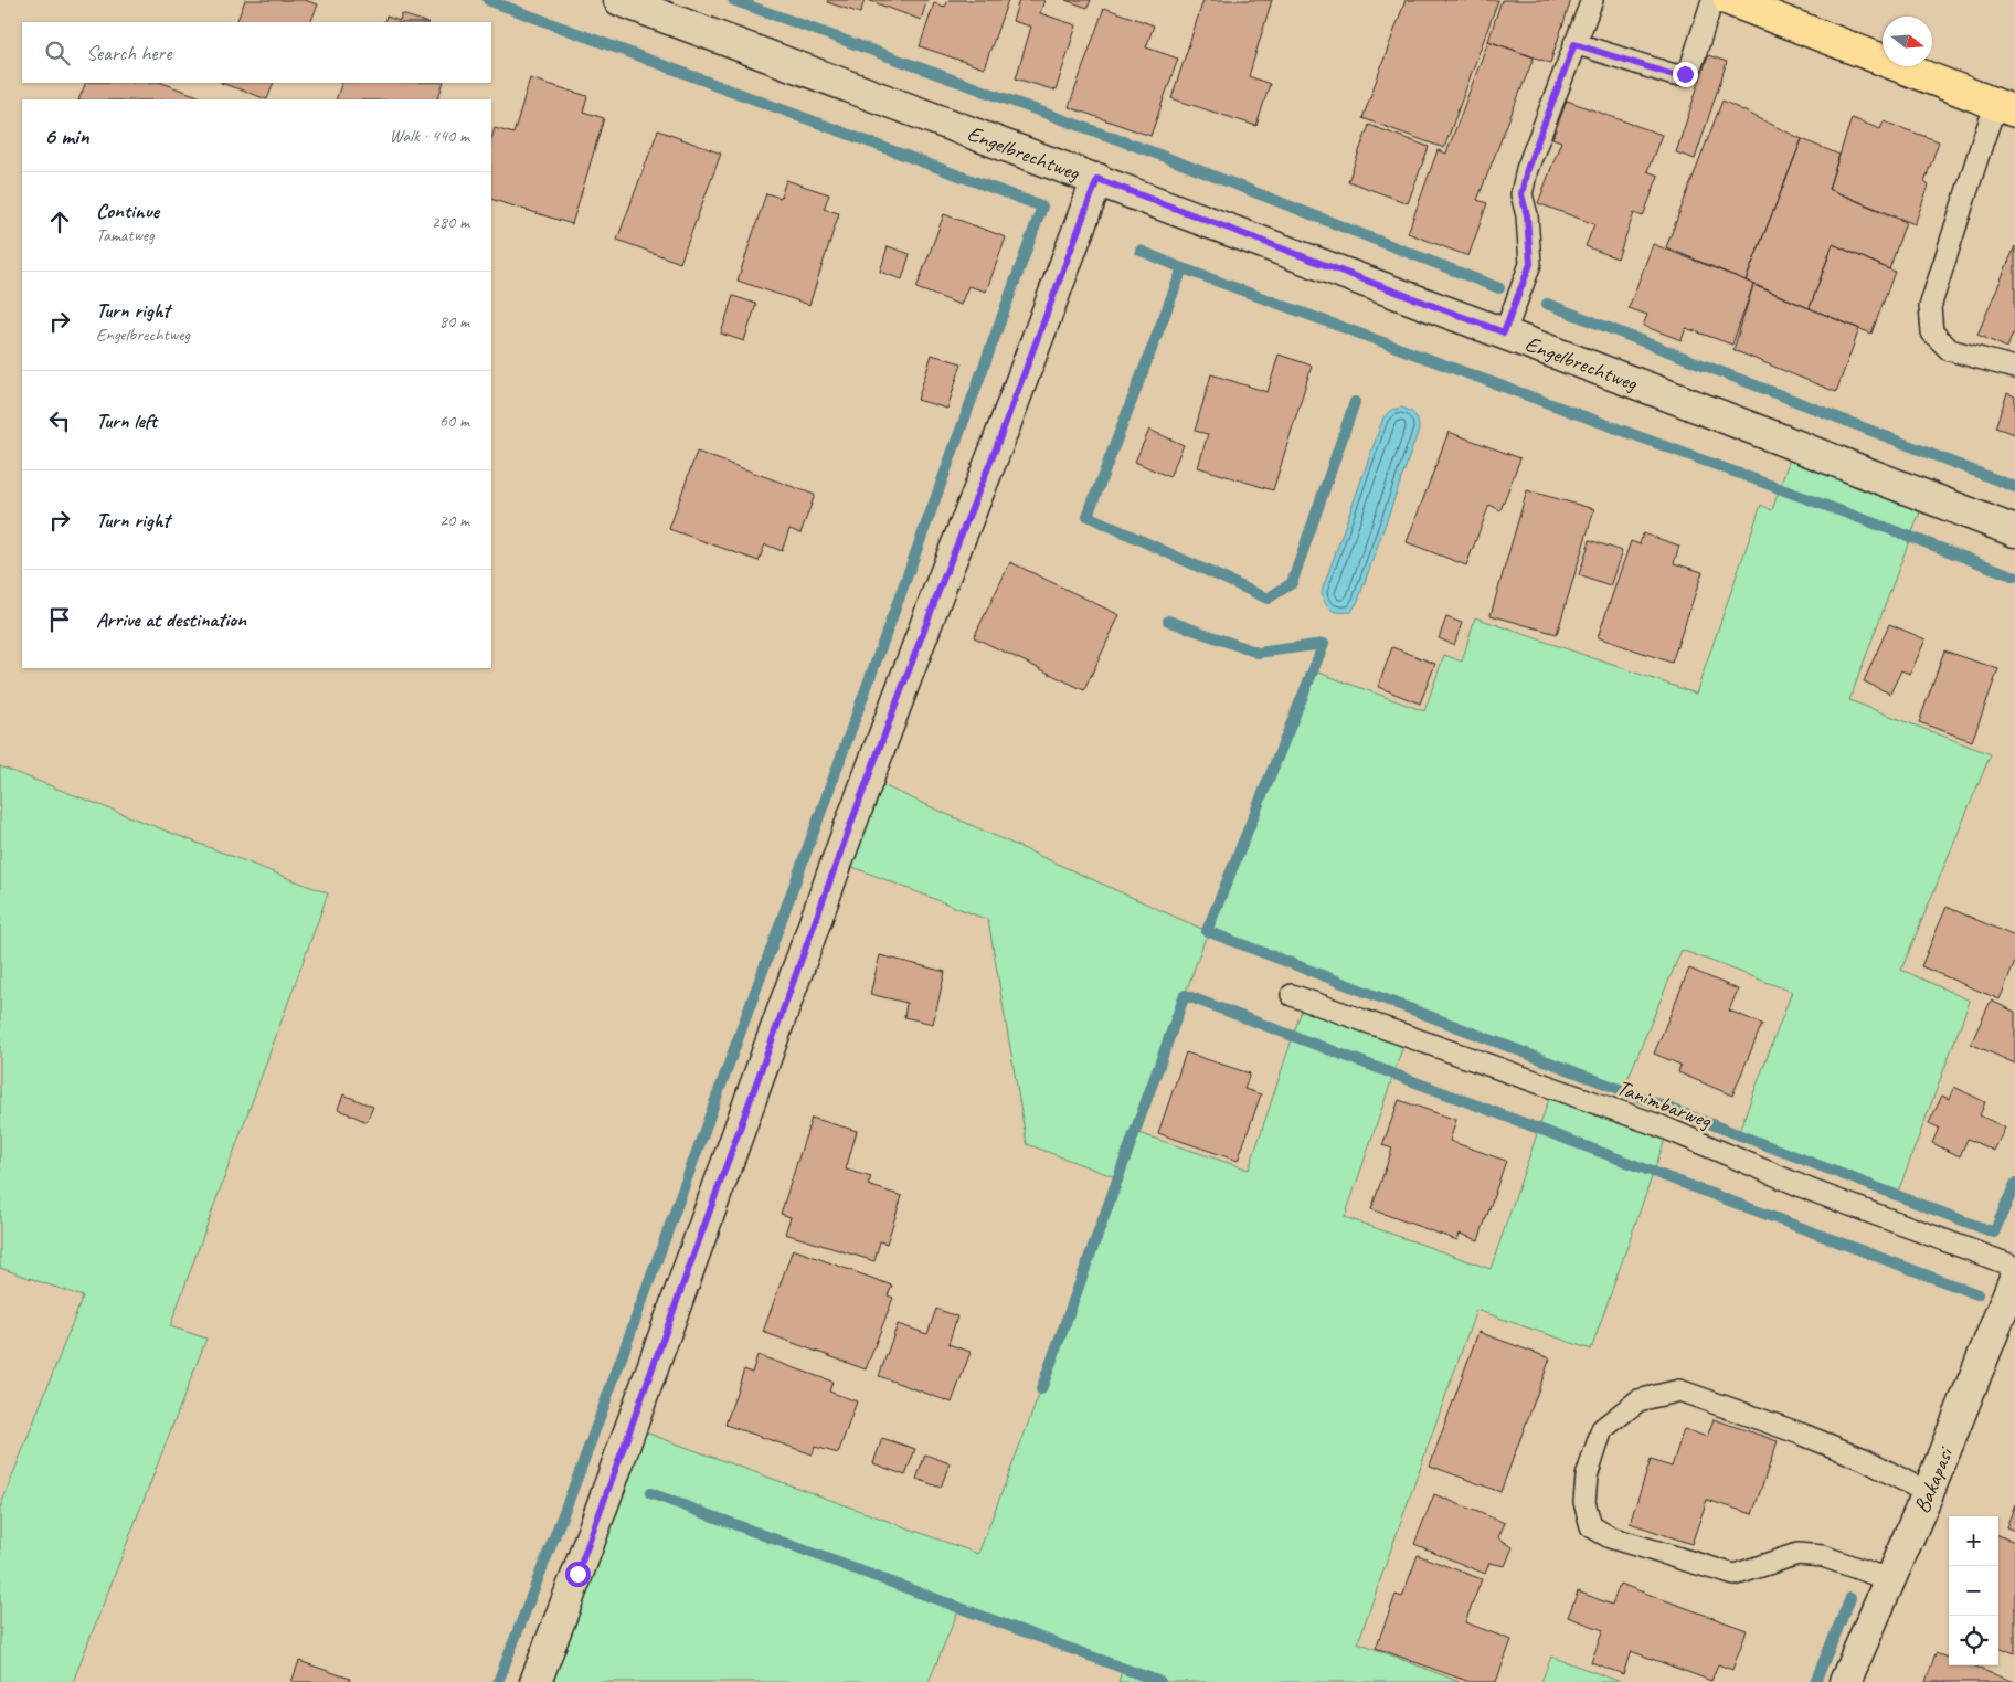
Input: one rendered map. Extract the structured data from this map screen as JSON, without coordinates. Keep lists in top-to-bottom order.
{
  "streets": {
    "street": ["Engelbrechtweg", "Bakapasi"],
    "lane": ["Tanimbarweg"]
  },
  "north": "right",
  "page": {
    "search": "Search here",
    "heading": ["6 min", "Walk · 440 m"],
    "list": [
      ["Continue", "Tamatweg", "280 m"],
      ["Turn right", "Engelbrechtweg", "80 m"],
      ["Turn left", "60 m"],
      ["Turn right", "20 m"],
      "Arrive at destination"
    ],
    "map_buttons": ["+", "−"]
  }
}
